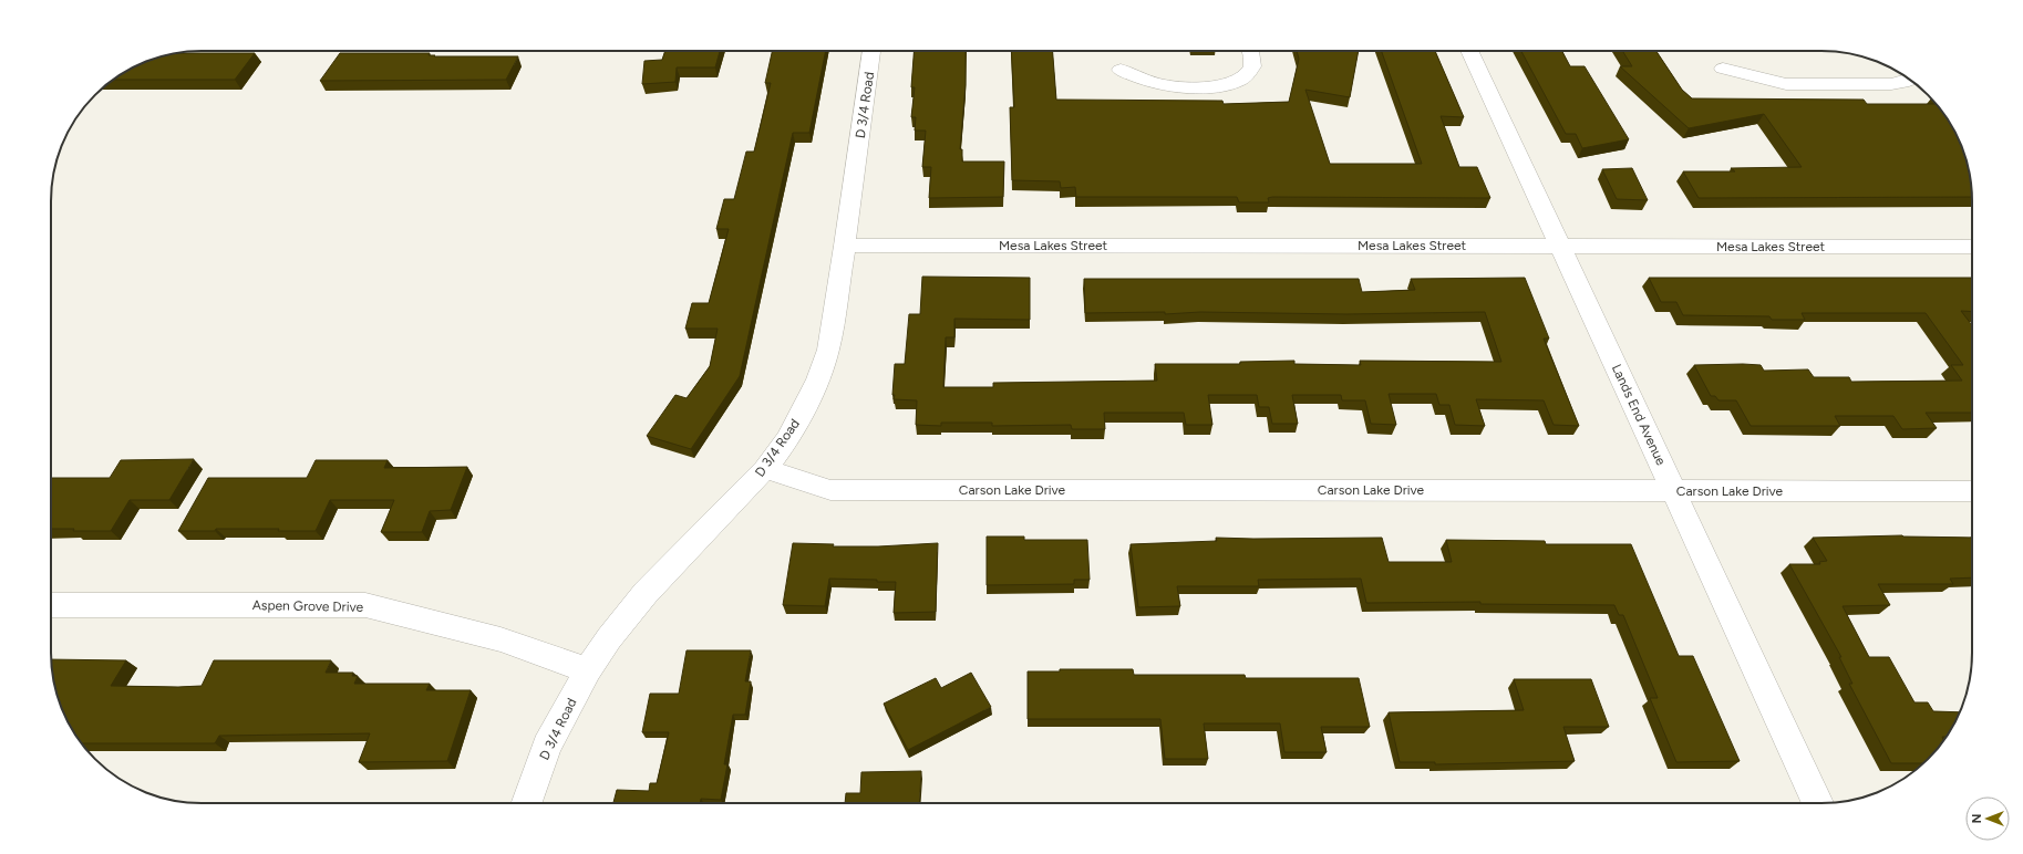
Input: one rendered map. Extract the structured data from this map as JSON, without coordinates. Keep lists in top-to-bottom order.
{
  "streets": {
    "street": [
      "D 3/4 Road",
      "Mesa Lakes Street",
      "Lands End Avenue",
      "Carson Lake Drive",
      "Aspen Grove Drive"
    ]
  },
  "crossings": [
    ["D 3/4 Road", "Mesa Lakes Street"],
    ["D 3/4 Road", "Carson Lake Drive"],
    ["D 3/4 Road", "Aspen Grove Drive"],
    ["Mesa Lakes Street", "Lands End Avenue"],
    ["Lands End Avenue", "Carson Lake Drive"]
  ],
  "north": "left"
}
